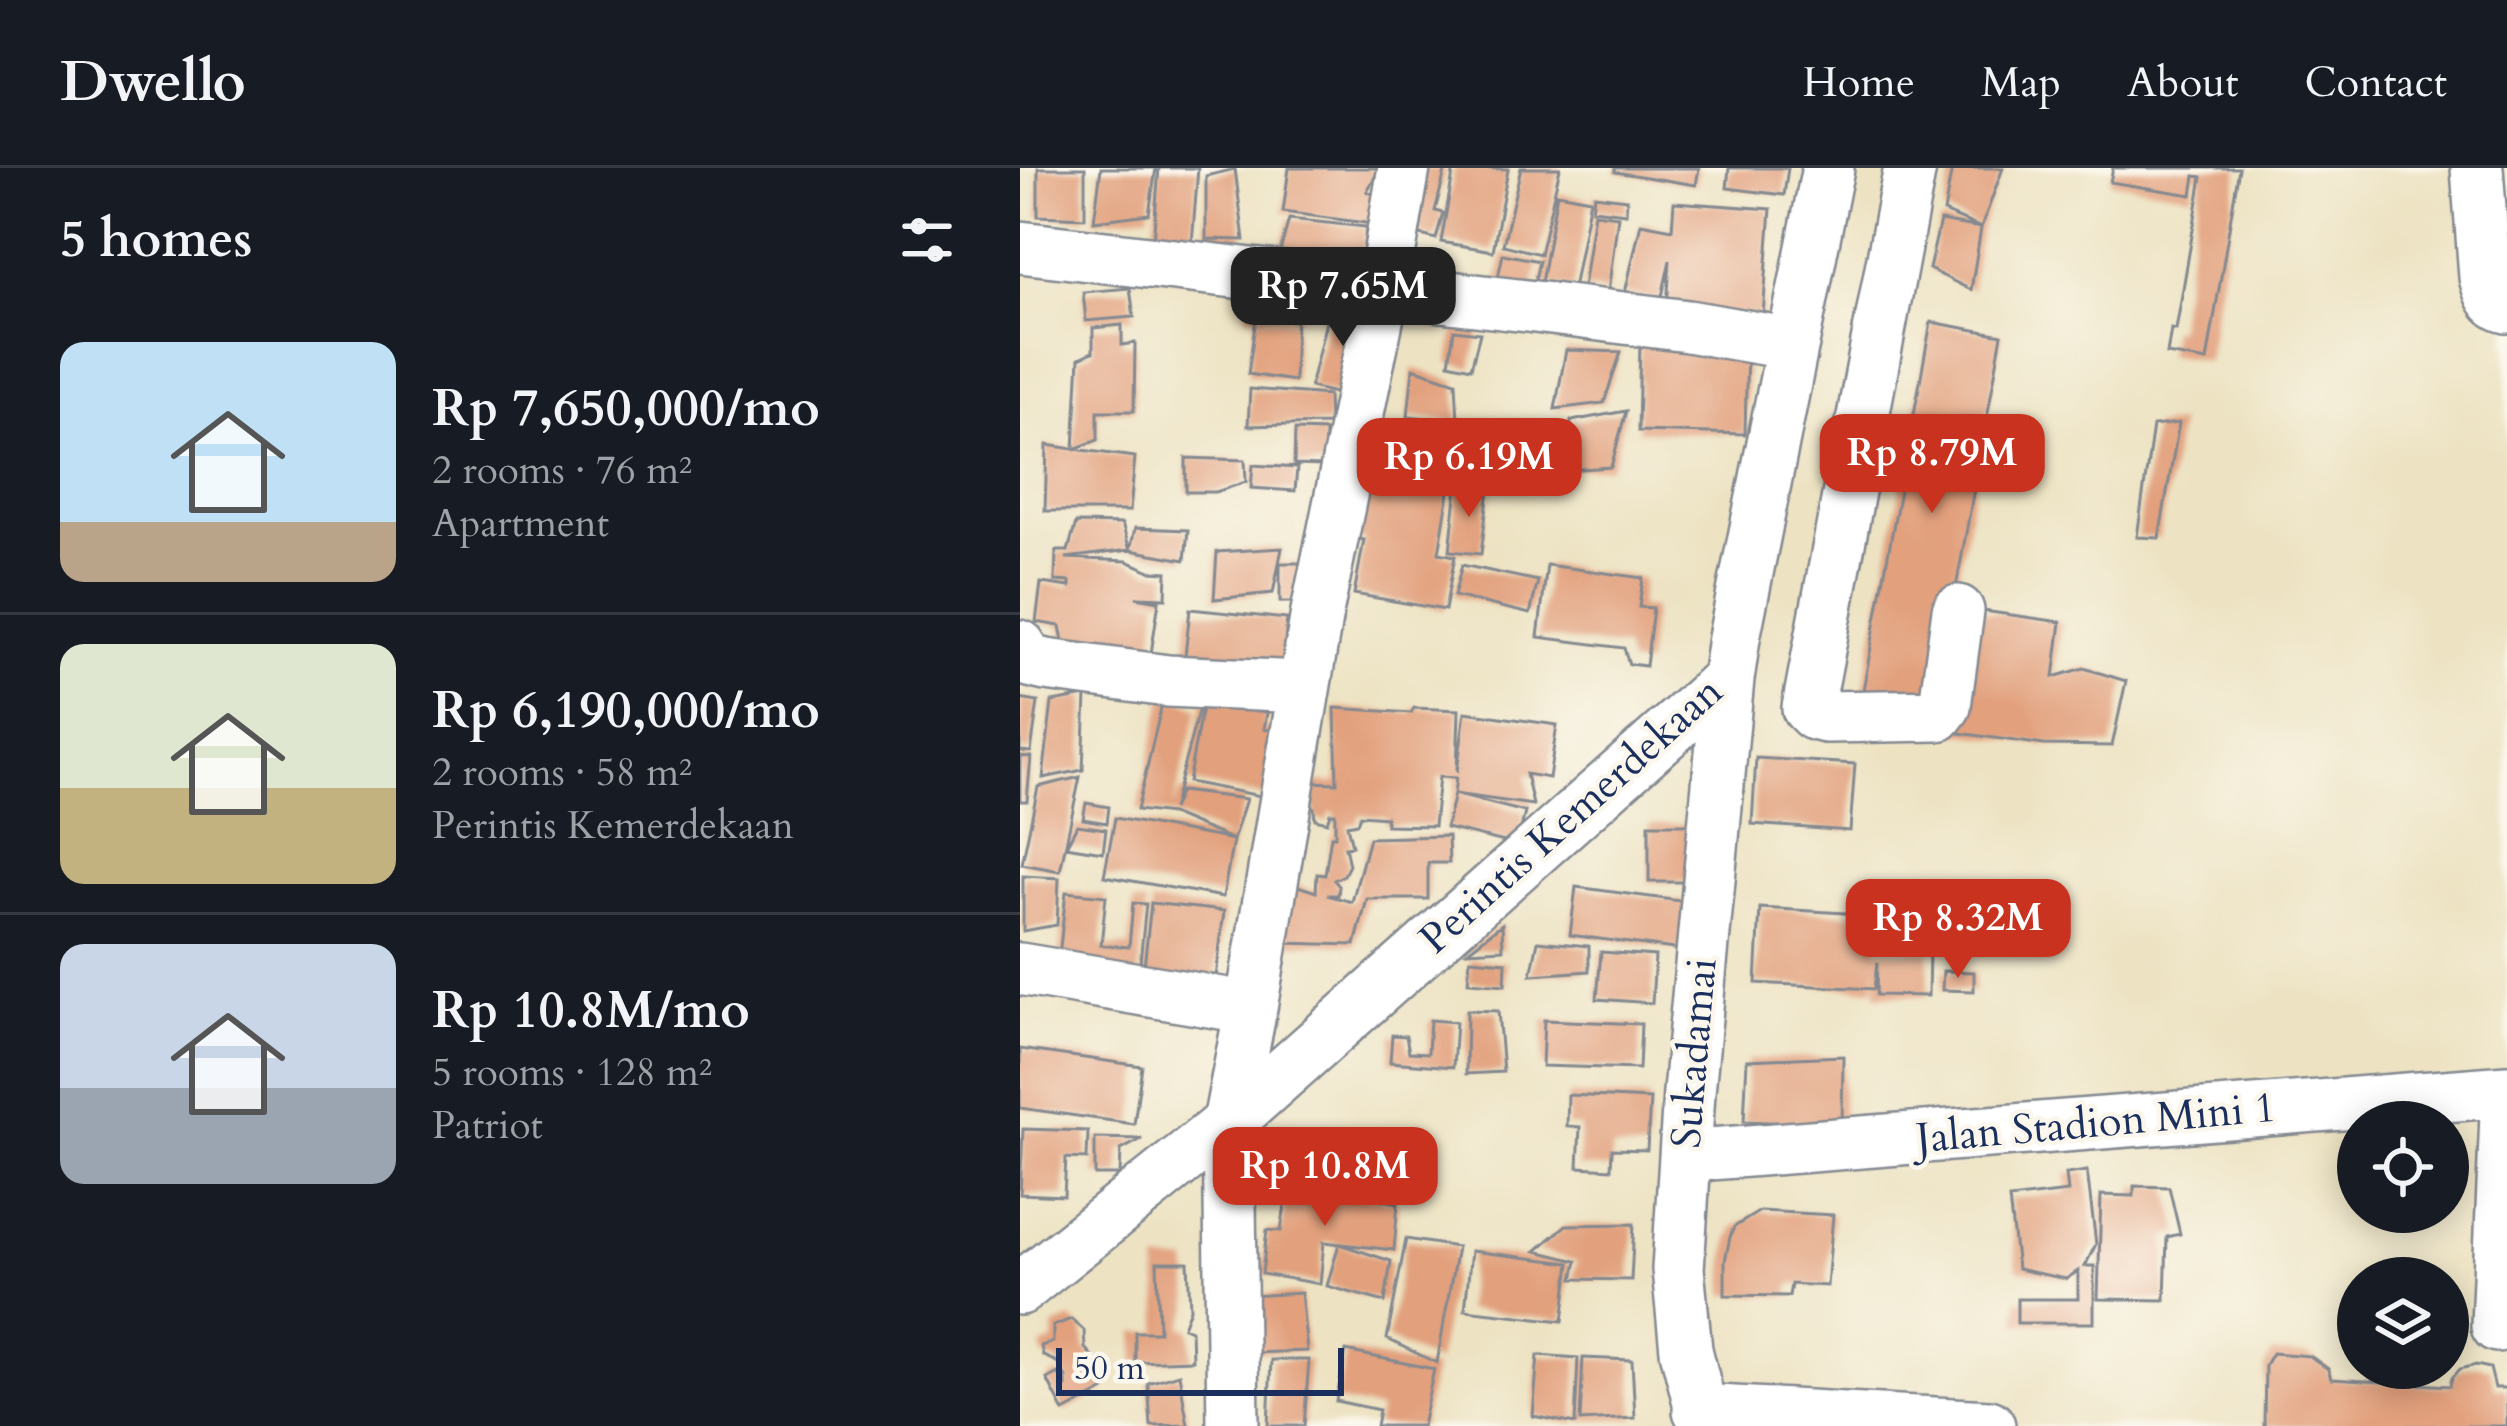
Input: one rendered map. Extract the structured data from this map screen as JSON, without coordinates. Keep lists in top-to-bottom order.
{
  "streets": {
    "street": ["Perintis Kemerdekaan", "Sukadamai", "Jalan Stadion Mini 1"]
  },
  "crossings": [
    ["Perintis Kemerdekaan", "Sukadamai"],
    ["Sukadamai", "Jalan Stadion Mini 1"]
  ],
  "scale_bar": "50 m",
  "page": {
    "header": "Dwello",
    "nav": [
      "Home",
      "Map",
      "About",
      "Contact"
    ],
    "heading": "5 homes",
    "price": [
      "Rp 7.65M",
      "Rp 8.79M",
      "Rp 6.19M",
      "Rp 8.32M",
      "Rp 10.8M"
    ],
    "list": [
      {
        "name": "Rp 7,650,000/mo",
        "note": "2 rooms · 76 m² · Apartment"
      },
      {
        "name": "Rp 6,190,000/mo",
        "note": "2 rooms · 58 m² · Perintis Kemerdekaan"
      },
      {
        "name": "Rp 10.8M/mo",
        "note": "5 rooms · 128 m² · Patriot"
      }
    ],
    "scale": "50 m"
  }
}
